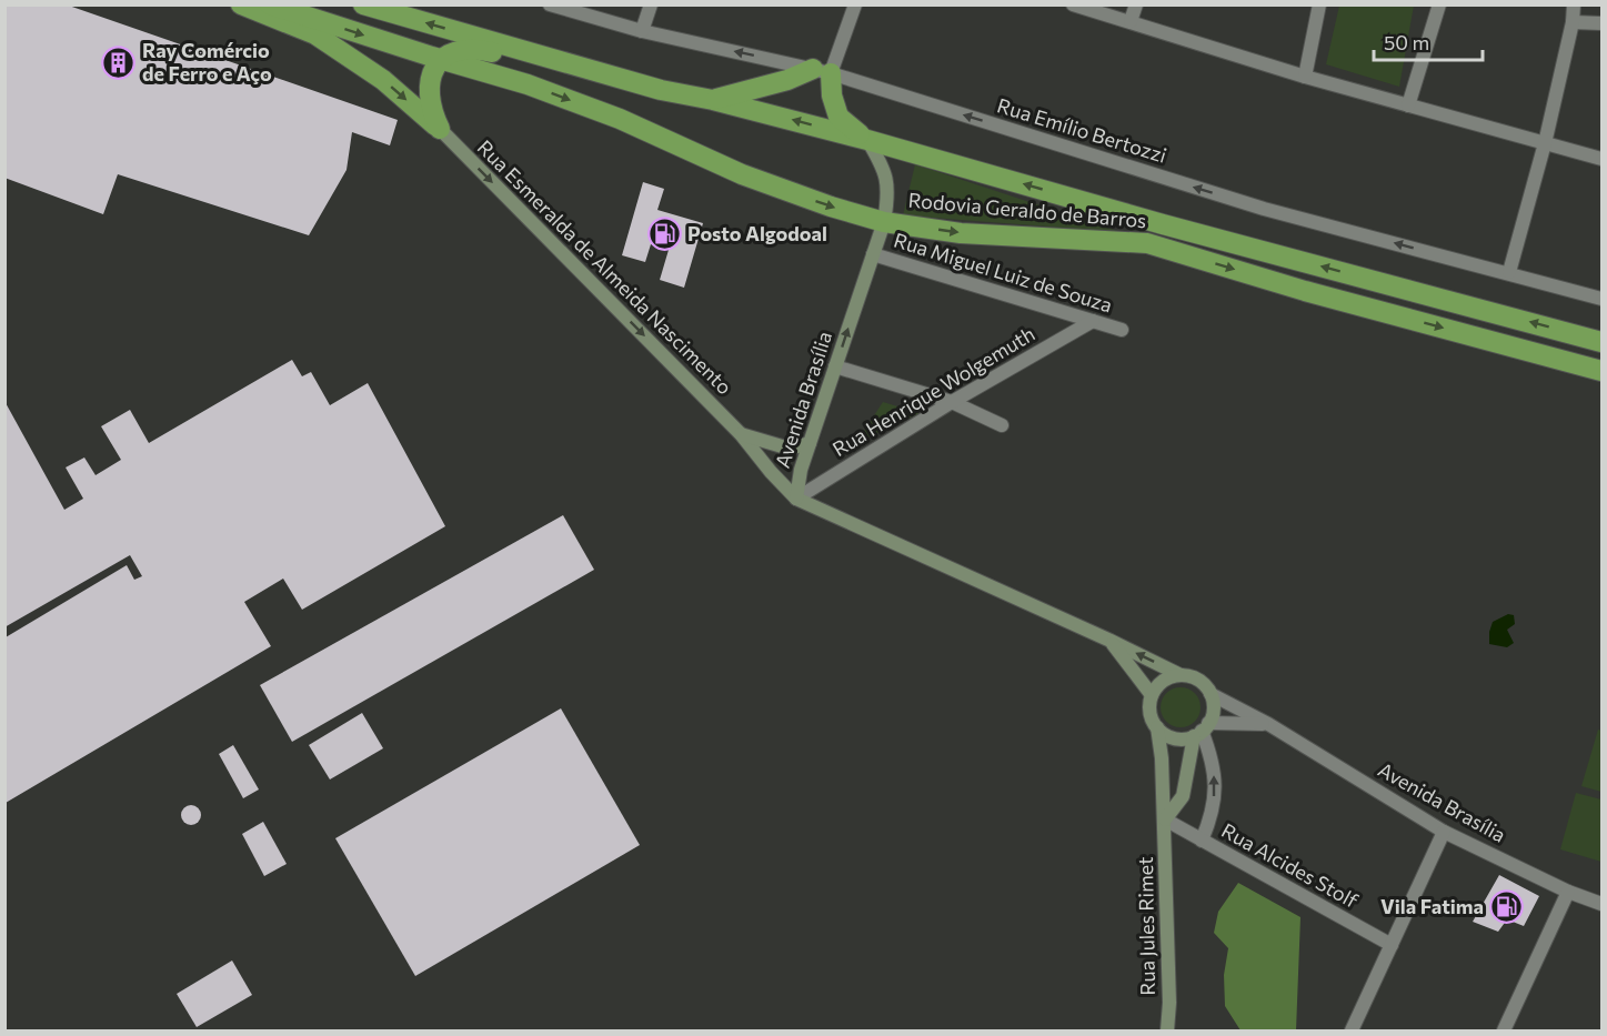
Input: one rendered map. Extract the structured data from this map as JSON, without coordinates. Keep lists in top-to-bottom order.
{
  "streets": {
    "highway": ["Rodovia Geraldo de Barros"],
    "main road": ["Rua Esmeralda de Almeida Nascimento", "Avenida Brasília", "Rua Jules Rimet"],
    "street": [
      "Rua Emílio Bertozzi",
      "Rua Miguel Luiz de Souza",
      "Rua Henrique Wolgemuth",
      "Rua Alcides Stolf"
    ]
  },
  "crossings": [
    ["Rodovia Geraldo de Barros", "Avenida Brasília"],
    ["Rua Esmeralda de Almeida Nascimento", "Rua Henrique Wolgemuth"],
    ["Rua Esmeralda de Almeida Nascimento", "Avenida Brasília"],
    ["Rua Miguel Luiz de Souza", "Rua Henrique Wolgemuth"],
    ["Rua Miguel Luiz de Souza", "Avenida Brasília"],
    ["Rua Henrique Wolgemuth", "Avenida Brasília"],
    ["Avenida Brasília", "Rua Alcides Stolf"],
    ["Avenida Brasília", "Rua Jules Rimet"],
    ["Rua Alcides Stolf", "Rua Jules Rimet"]
  ],
  "one_way": ["Rua Emílio Bertozzi", "Rua Esmeralda de Almeida Nascimento"],
  "places": {
    "building": ["Ray Comércio de Ferro e Aço"],
    "fuel station": ["Posto Algodoal", "Vila Fatima"]
  },
  "scale_bar": "50 m"
}
